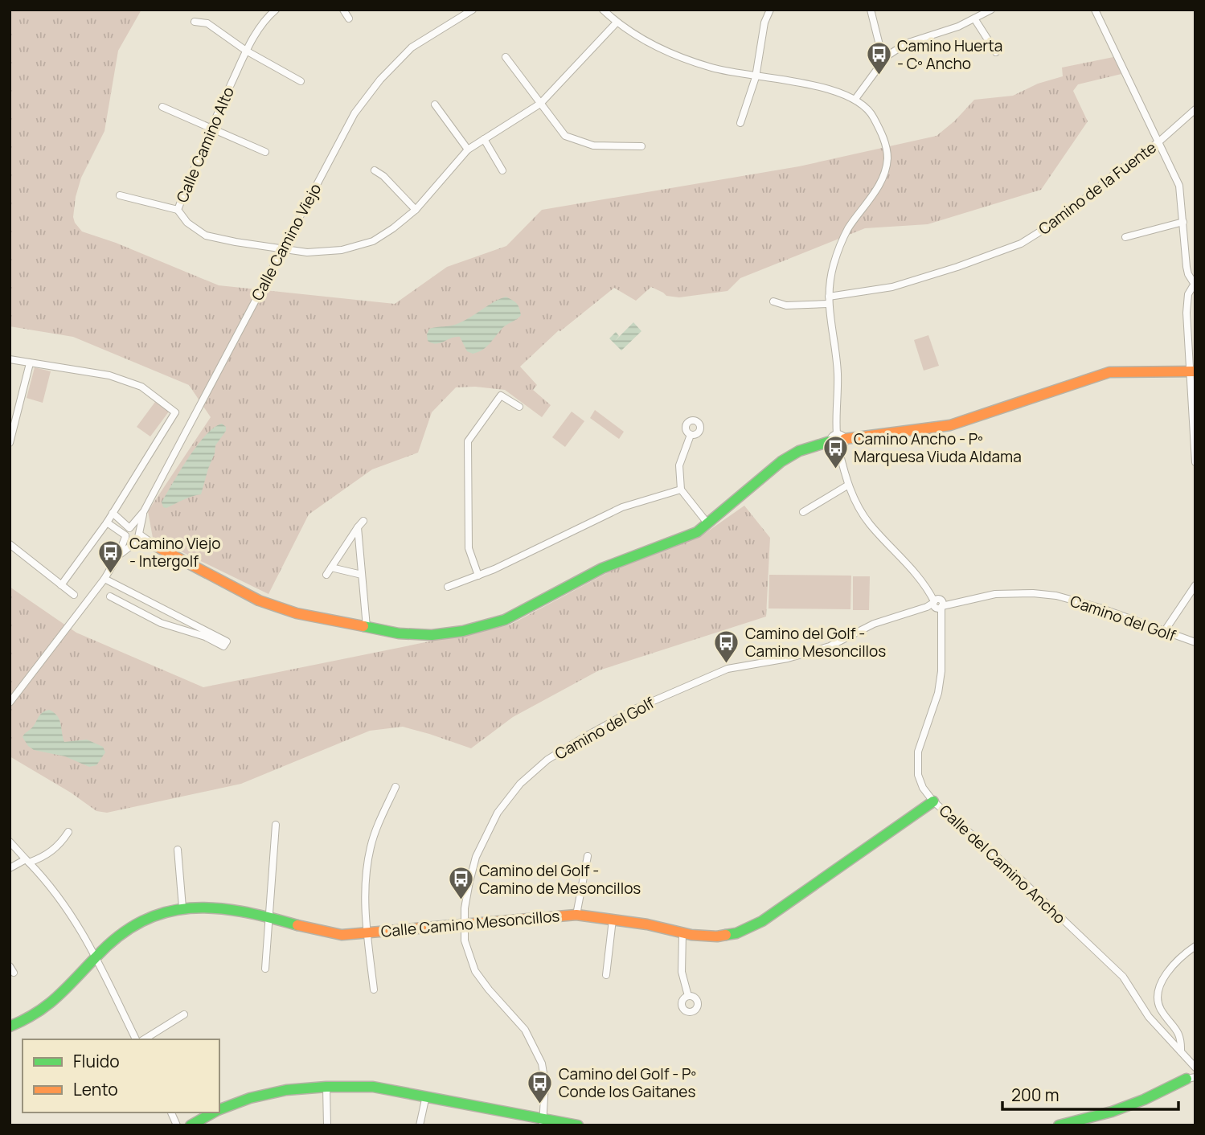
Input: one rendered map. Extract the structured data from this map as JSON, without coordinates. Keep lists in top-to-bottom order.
{
  "streets": {
    "street": [
      "Calle Camino Alto",
      "Camino de la Fuente",
      "Calle Camino Viejo",
      "Camino del Golf",
      "Calle del Camino Ancho",
      "Calle Camino Mesoncillos"
    ]
  },
  "crossings": [
    ["Calle Camino Alto", "Calle Camino Viejo"],
    ["Camino del Golf", "Calle del Camino Ancho"],
    ["Camino del Golf", "Calle Camino Mesoncillos"],
    ["Calle del Camino Ancho", "Calle Camino Mesoncillos"]
  ],
  "places": {
    "bus stop": [
      "Camino Huerta - Cº Ancho",
      "Camino Ancho - Pº Marquesa Viuda Aldama",
      "Camino Viejo - Intergolf",
      "Camino del Golf - Camino Mesoncillos",
      "Camino del Golf - Camino de Mesoncillos",
      "Camino del Golf - Pº Conde los Gaitanes"
    ]
  },
  "legend": ["Fluido", "Lento"],
  "scale_bar": "200 m"
}
